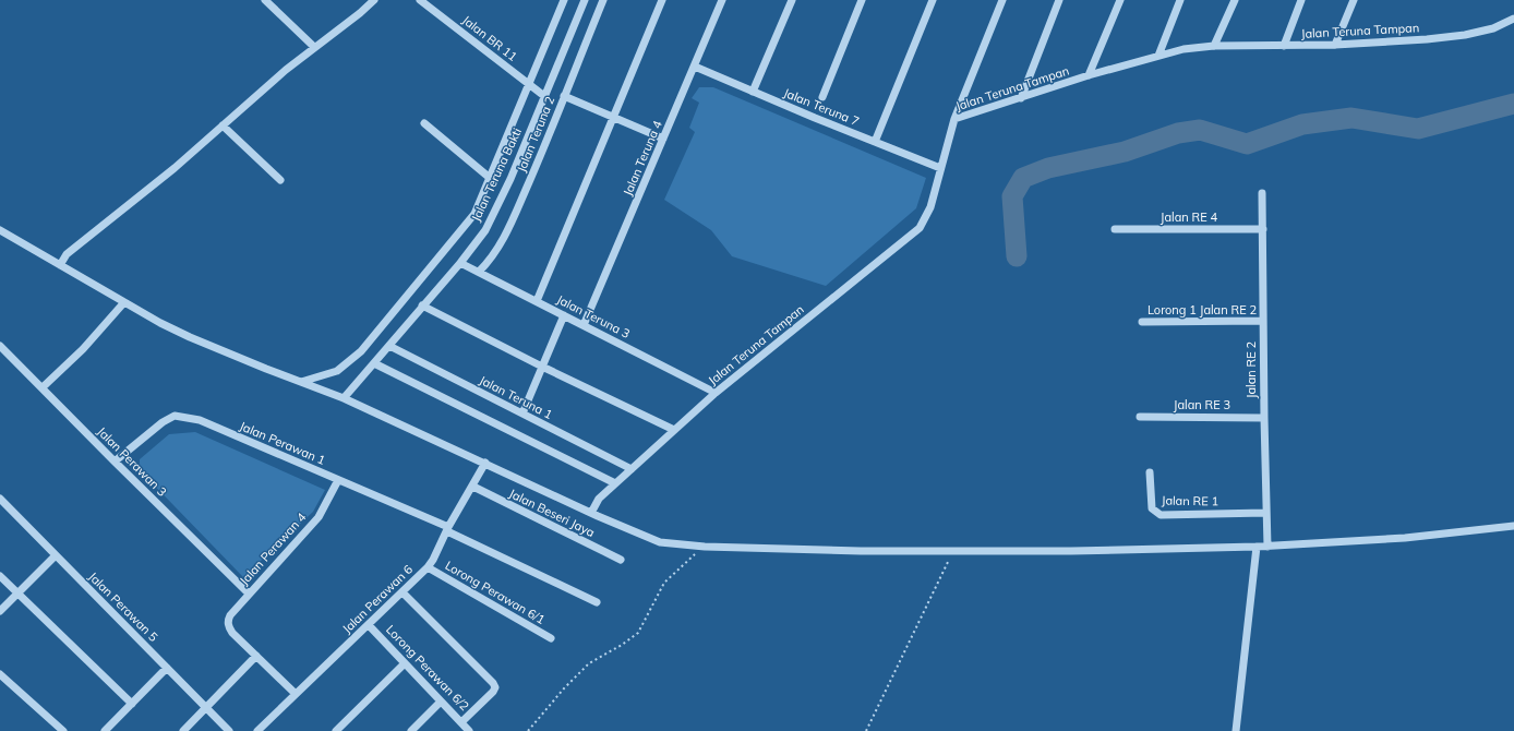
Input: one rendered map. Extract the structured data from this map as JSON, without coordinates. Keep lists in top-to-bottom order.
{
  "streets": {
    "street": [
      "Jalan Teruna Tampan",
      "Jalan BR 11",
      "Jalan Teruna 7",
      "Jalan Teruna 2",
      "Jalan Teruna 4",
      "Jalan Teruna Bakti",
      "Jalan RE 4",
      "Lorong 1 Jalan RE 2",
      "Jalan Teruna 3",
      "Jalan RE 2",
      "Jalan Teruna 1",
      "Jalan RE 3",
      "Jalan Perawan 1",
      "Jalan Perawan 3",
      "Jalan RE 1",
      "Jalan Beseri Jaya",
      "Jalan Perawan 4",
      "Lorong Perawan 6/1",
      "Jalan Perawan 6",
      "Jalan Perawan 5",
      "Lorong Perawan 6/2"
    ]
  },
  "crossings": [
    ["Jalan Teruna Tampan", "Jalan Teruna 7"],
    ["Jalan Teruna Tampan", "Jalan Teruna 3"],
    ["Jalan Teruna Tampan", "Jalan Teruna 1"],
    ["Jalan BR 11", "Jalan Teruna Bakti"],
    ["Jalan Teruna 7", "Jalan Teruna 4"],
    ["Jalan Teruna 2", "Jalan Teruna 3"],
    ["Jalan Teruna 4", "Jalan Teruna 3"],
    ["Jalan Teruna Bakti", "Jalan Teruna 3"],
    ["Jalan Teruna Bakti", "Jalan Teruna 1"],
    ["Jalan RE 4", "Jalan RE 2"],
    ["Lorong 1 Jalan RE 2", "Jalan RE 2"],
    ["Jalan RE 2", "Jalan RE 3"],
    ["Jalan RE 2", "Jalan RE 1"],
    ["Jalan Perawan 1", "Jalan Perawan 3"],
    ["Jalan Perawan 1", "Jalan Perawan 4"],
    ["Jalan Perawan 1", "Jalan Perawan 6"],
    ["Jalan Perawan 3", "Jalan Perawan 4"],
    ["Jalan Beseri Jaya", "Jalan Perawan 6"],
    ["Lorong Perawan 6/1", "Jalan Perawan 6"],
    ["Jalan Perawan 6", "Lorong Perawan 6/2"]
  ]
}
